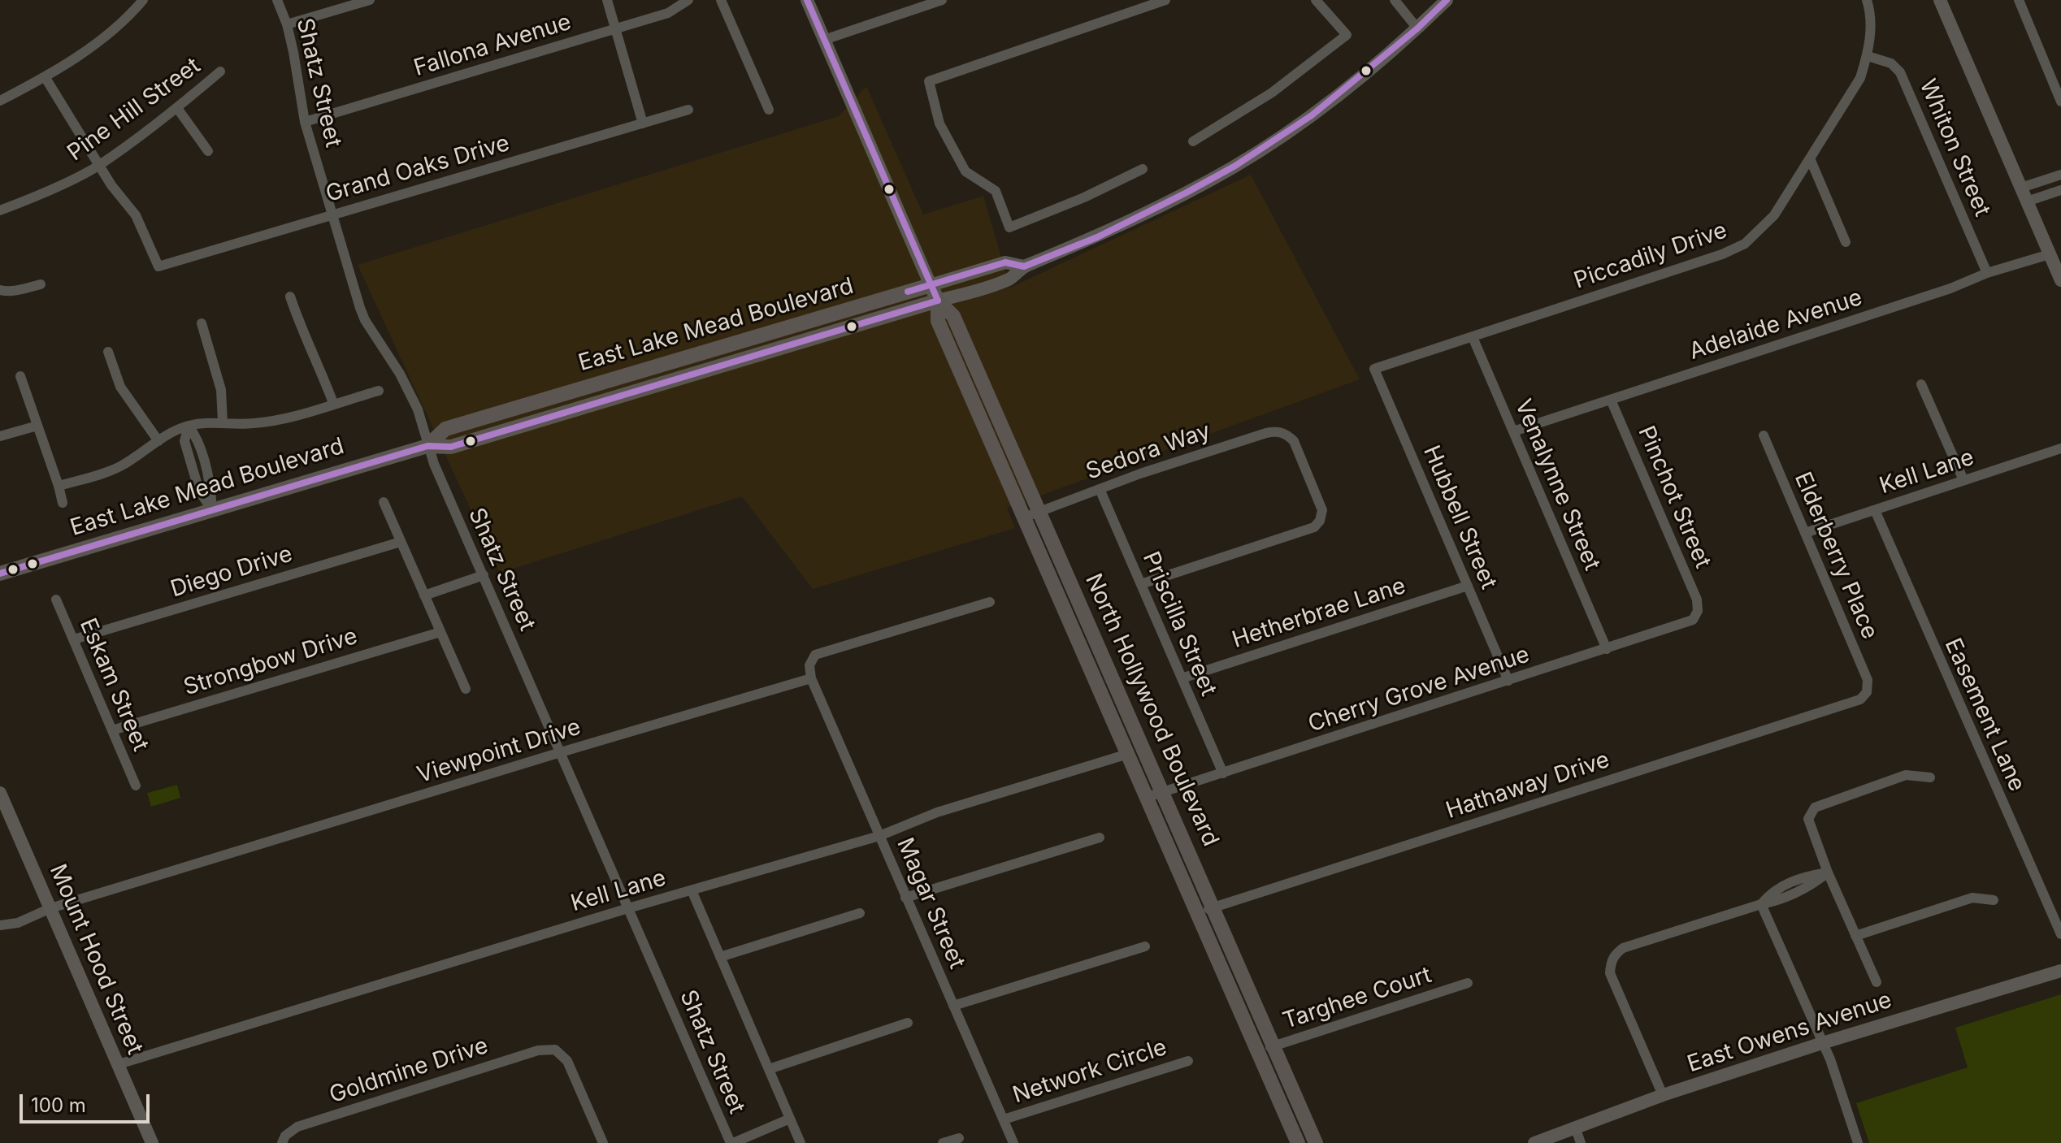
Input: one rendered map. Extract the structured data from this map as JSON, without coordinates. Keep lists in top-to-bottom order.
{
  "streets": {
    "main road": ["East Lake Mead Boulevard", "North Hollywood Boulevard"],
    "street": [
      "Fallona Avenue",
      "Shatz Street",
      "Pine Hill Street",
      "Whiton Street",
      "Grand Oaks Drive",
      "Piccadily Drive",
      "Adelaide Avenue",
      "Sedora Way",
      "Kell Lane",
      "Venalynne Street",
      "Pinchot Street",
      "Hubbell Street",
      "Elderberry Place",
      "Diego Drive",
      "Hetherbrae Lane",
      "Priscilla Street",
      "Strongbow Drive",
      "Eskam Street",
      "Cherry Grove Avenue",
      "Easement Lane",
      "Viewpoint Drive",
      "Hathaway Drive",
      "Magar Street",
      "Mount Hood Street",
      "Targhee Court",
      "East Owens Avenue",
      "Goldmine Drive",
      "Network Circle"
    ]
  },
  "crossings": [
    ["Fallona Avenue", "Shatz Street"],
    ["Shatz Street", "Grand Oaks Drive"],
    ["Shatz Street", "East Lake Mead Boulevard"],
    ["Shatz Street", "Kell Lane"],
    ["Shatz Street", "Viewpoint Drive"],
    ["Pine Hill Street", "Grand Oaks Drive"],
    ["Whiton Street", "Piccadily Drive"],
    ["Whiton Street", "Adelaide Avenue"],
    ["Piccadily Drive", "Venalynne Street"],
    ["Piccadily Drive", "Hubbell Street"],
    ["East Lake Mead Boulevard", "North Hollywood Boulevard"],
    ["Adelaide Avenue", "Venalynne Street"],
    ["Adelaide Avenue", "Pinchot Street"],
    ["Sedora Way", "Priscilla Street"],
    ["Sedora Way", "North Hollywood Boulevard"],
    ["Kell Lane", "Elderberry Place"],
    ["Kell Lane", "North Hollywood Boulevard"],
    ["Kell Lane", "Easement Lane"],
    ["Kell Lane", "Magar Street"],
    ["Kell Lane", "Mount Hood Street"],
    ["Venalynne Street", "Cherry Grove Avenue"],
    ["Pinchot Street", "Cherry Grove Avenue"],
    ["Hubbell Street", "Hetherbrae Lane"],
    ["Hubbell Street", "Cherry Grove Avenue"],
    ["Elderberry Place", "Hathaway Drive"],
    ["Diego Drive", "Eskam Street"],
    ["Hetherbrae Lane", "Priscilla Street"],
    ["Priscilla Street", "Cherry Grove Avenue"],
    ["Strongbow Drive", "Eskam Street"],
    ["Cherry Grove Avenue", "North Hollywood Boulevard"],
    ["North Hollywood Boulevard", "Hathaway Drive"],
    ["North Hollywood Boulevard", "Targhee Court"],
    ["Viewpoint Drive", "Magar Street"],
    ["Viewpoint Drive", "Mount Hood Street"],
    ["Magar Street", "Network Circle"]
  ],
  "scale_bar": "100 m"
}
